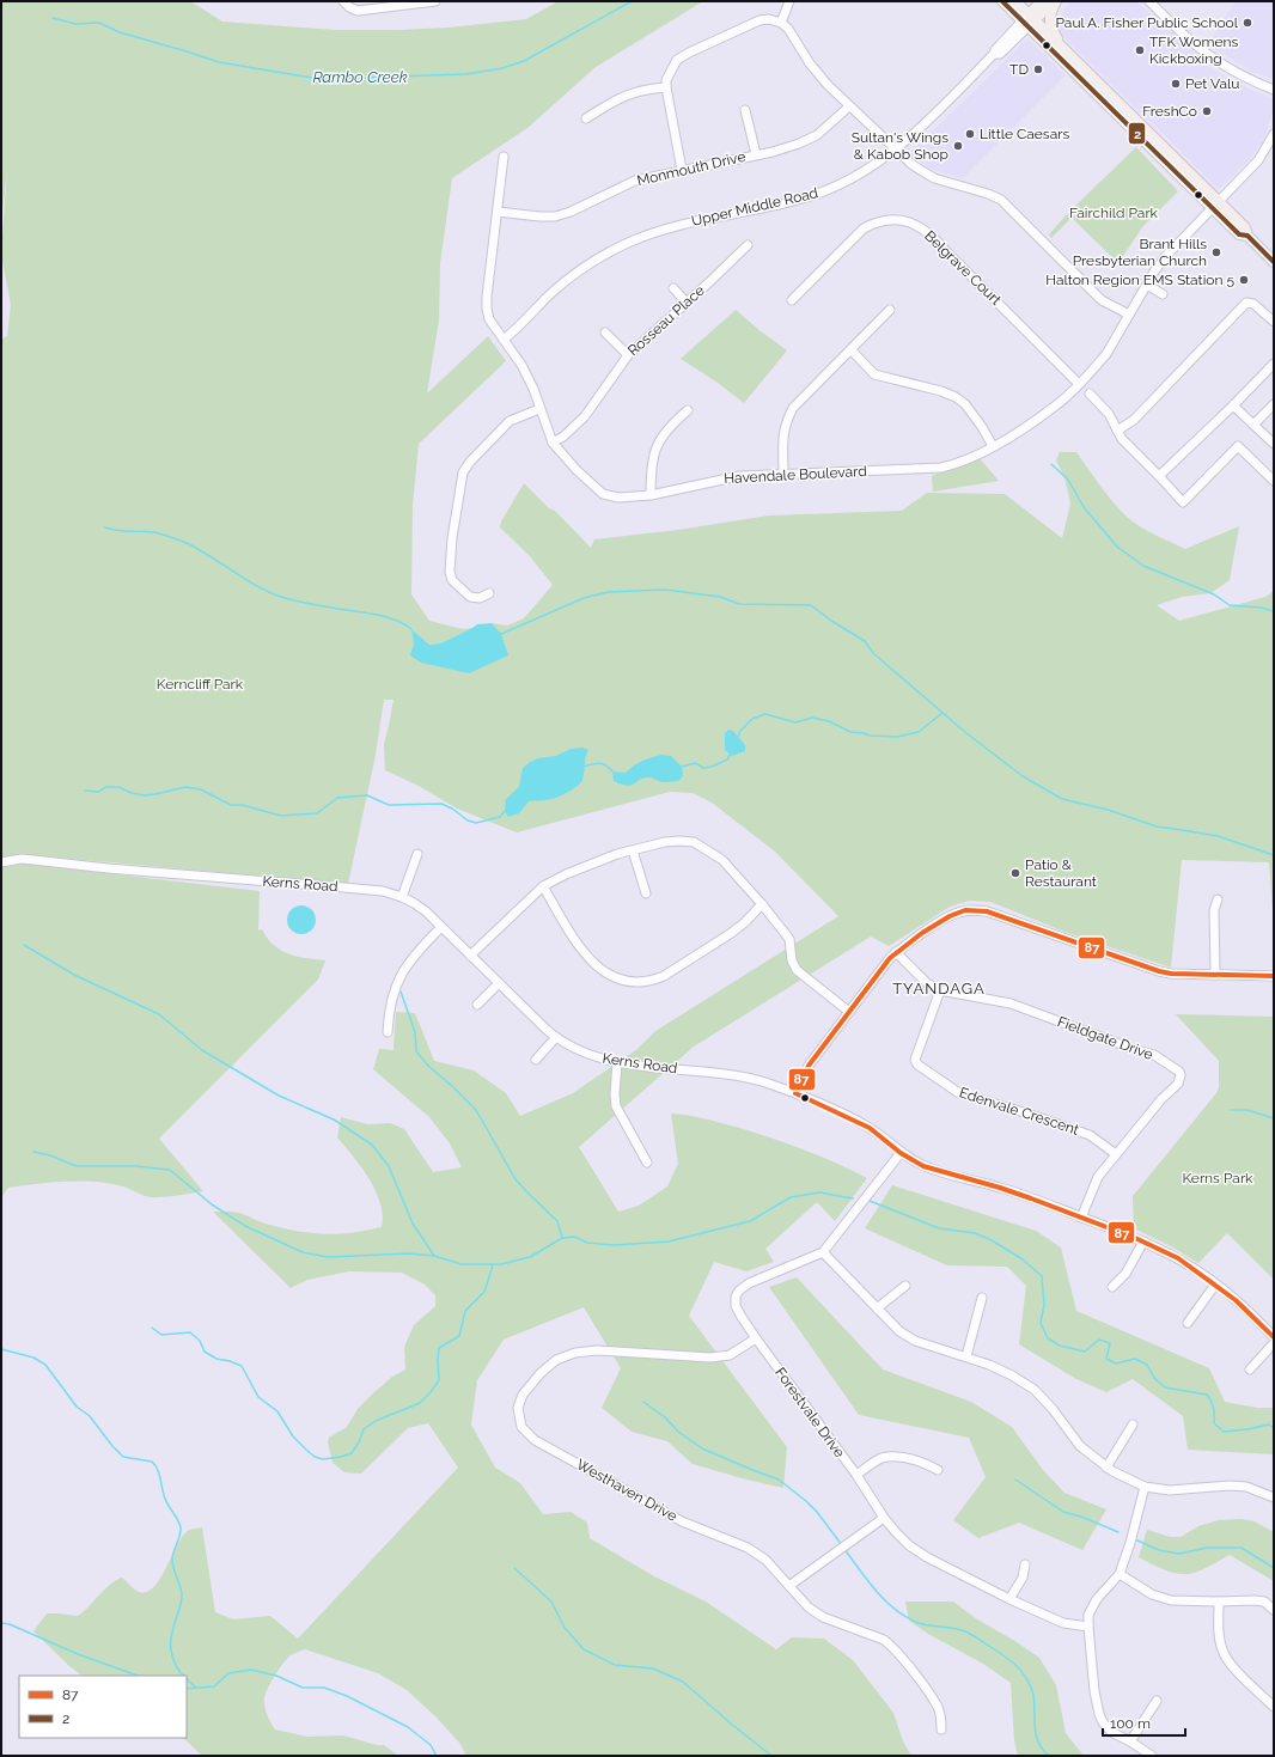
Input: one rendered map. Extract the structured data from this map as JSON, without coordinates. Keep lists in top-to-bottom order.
{
  "streets": {
    "main road": ["Upper Middle Road"],
    "street": [
      "Monmouth Drive",
      "Belgrave Court",
      "Rosseau Place",
      "Havendale Boulevard",
      "Kerns Road",
      "Fieldgate Drive",
      "Edenvale Crescent",
      "Forestvale Drive",
      "Westhaven Drive"
    ]
  },
  "crossings": [
    ["Monmouth Drive", "Havendale Boulevard"],
    ["Upper Middle Road", "Havendale Boulevard"],
    ["Belgrave Court", "Havendale Boulevard"],
    ["Rosseau Place", "Havendale Boulevard"],
    ["Kerns Road", "Fieldgate Drive"],
    ["Kerns Road", "Forestvale Drive"],
    ["Fieldgate Drive", "Edenvale Crescent"],
    ["Forestvale Drive", "Westhaven Drive"]
  ],
  "districts": ["TYANDAGA"],
  "water": ["Rambo Creek"],
  "parks": ["Fairchild Park", "Kerncliff Park", "Kerns Park"],
  "places": [
    "Paul A. Fisher Public School",
    "TFK Womens Kickboxing",
    "TD",
    "Pet Valu",
    "FreshCo",
    "Little Caesars",
    "Sultan's Wings & Kabob Shop",
    "Brant Hills Presbyterian Church",
    "Halton Region EMS Station 5",
    "Patio & Restaurant"
  ],
  "lines": ["transit line 2", "transit line 87"],
  "legend": ["87", "2"],
  "scale_bar": "100 m"
}
